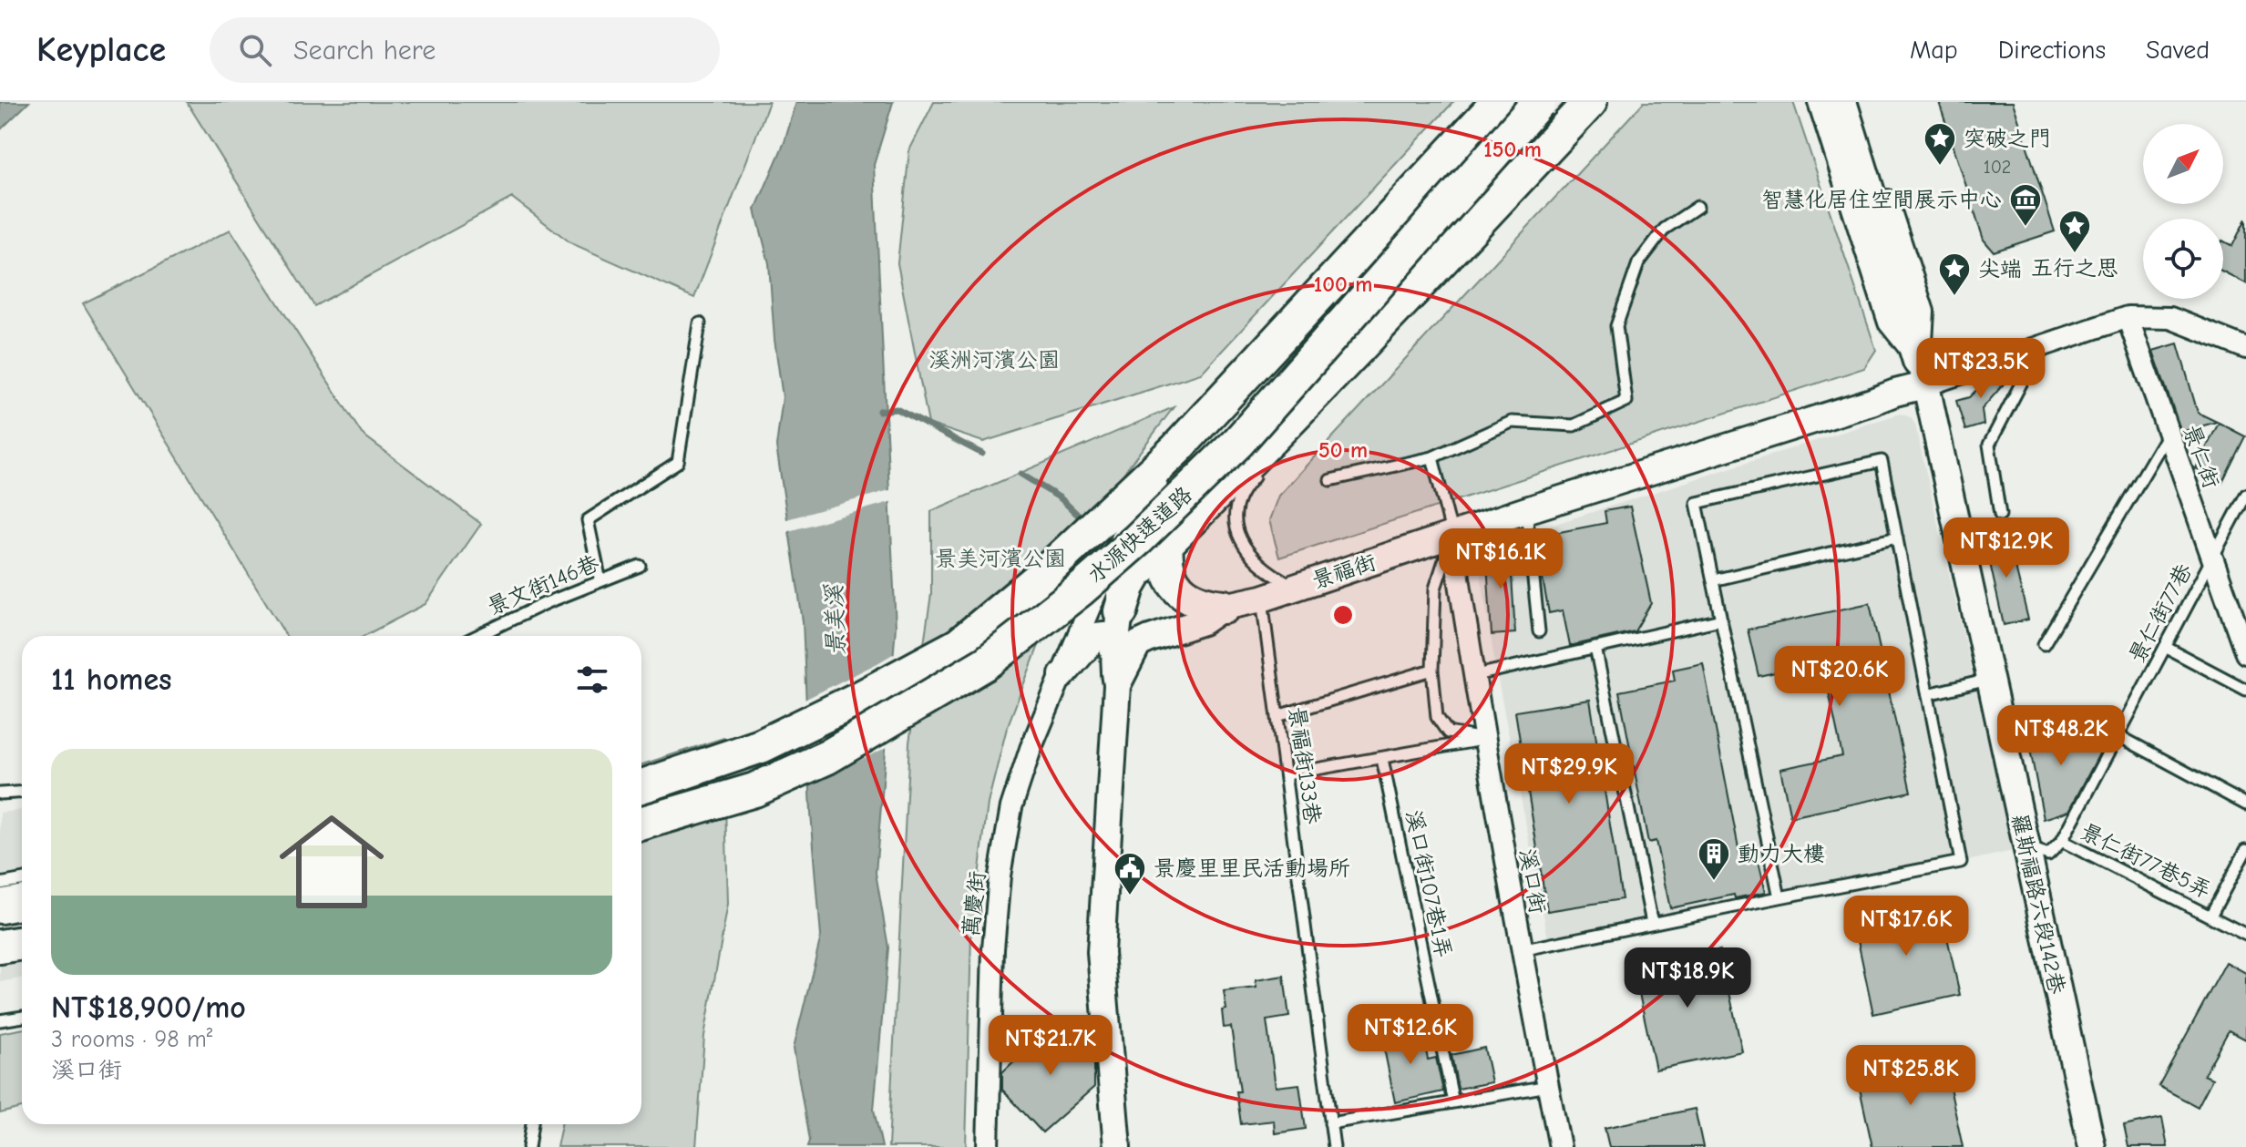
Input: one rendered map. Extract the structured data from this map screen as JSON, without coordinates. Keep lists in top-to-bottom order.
{
  "streets": {
    "highway": ["水源快速道路"],
    "street": [
      "景仁街",
      "景福街",
      "溪口街",
      "萬慶街",
      "羅斯福路六段142巷"
    ],
    "lane": [
      "景文街146巷",
      "景仁街77巷",
      "景福街133巷",
      "景仁街77巷5弄",
      "溪口街107巷1弄"
    ]
  },
  "crossings": [
    ["景仁街", "景福街"],
    ["景仁街", "景仁街77巷"],
    ["景福街", "景福街133巷"],
    ["景福街", "溪口街"],
    ["景福街", "羅斯福路六段142巷"],
    ["景仁街77巷", "景仁街77巷5弄"],
    ["景仁街77巷5弄", "羅斯福路六段142巷"]
  ],
  "water": ["景美溪"],
  "parks": ["溪洲河濱公園", "景美河濱公園"],
  "places": {
    "place": ["突破之門", "五行之思", "尖端"],
    "museum": ["智慧化居住空間展示中心"],
    "building": ["動力大樓"],
    "public building": ["景慶里里民活動場所"]
  },
  "house_numbers": ["102"],
  "north": "top right",
  "page": {
    "header": "Keyplace",
    "search": "Search here",
    "nav": ["Map", "Directions", "Saved"],
    "price": [
      "NT$23.5K",
      "NT$12.9K",
      "NT$16.1K",
      "NT$20.6K",
      "NT$48.2K",
      "NT$29.9K",
      "NT$17.6K",
      "NT$18.9K",
      "NT$12.6K",
      "NT$21.7K",
      "NT$25.8K"
    ],
    "heading": "11 homes",
    "list": [
      {
        "name": "NT$18,900/mo",
        "note": "3 rooms · 98 m² · 溪口街"
      }
    ]
  },
  "rings": ["150 m", "100 m", "50 m"]
}
